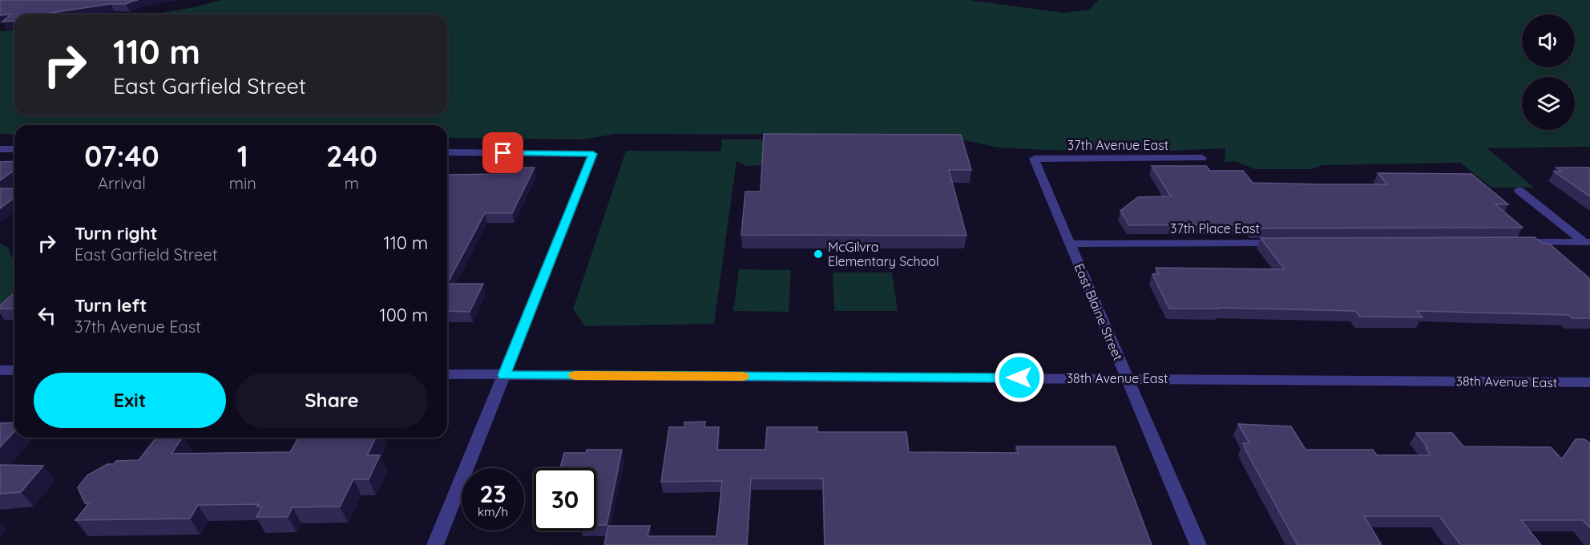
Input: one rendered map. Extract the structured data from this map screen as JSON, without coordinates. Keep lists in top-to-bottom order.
{
  "streets": {
    "street": [
      "37th Avenue East",
      "37th Place East",
      "East Blaine Street",
      "38th Avenue East"
    ]
  },
  "crossings": [
    ["37th Avenue East", "East Blaine Street"],
    ["37th Place East", "East Blaine Street"],
    ["East Blaine Street", "38th Avenue East"]
  ],
  "places": ["McGilvra Elementary School"],
  "page": {
    "turn": ["110 m", "East Garfield Street"],
    "eta": [
      "07:40",
      "Arrival",
      "1",
      "min",
      "240",
      "m"
    ],
    "list": [
      {
        "name": "Turn right",
        "note": "East Garfield Street",
        "value": "110 m"
      },
      {
        "name": "Turn left",
        "note": "37th Avenue East",
        "value": "100 m"
      }
    ],
    "buttons": ["Exit", "Share"],
    "speed": "23 km/h",
    "limit": "30"
  }
}
